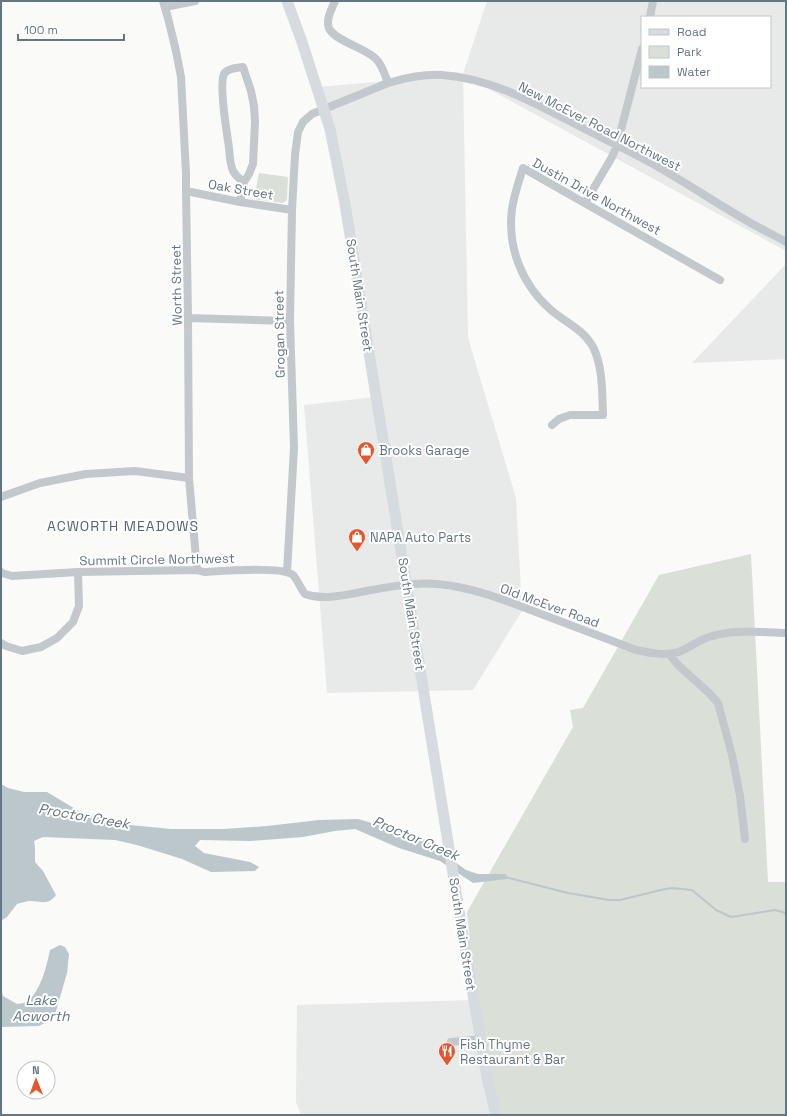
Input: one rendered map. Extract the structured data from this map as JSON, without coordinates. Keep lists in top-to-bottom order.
{
  "streets": {
    "main road": ["South Main Street"],
    "street": [
      "New McEver Road Northwest",
      "Oak Street",
      "Dustin Drive Northwest",
      "Worth Street",
      "Grogan Street",
      "Summit Circle Northwest",
      "Old McEver Road"
    ]
  },
  "crossings": [
    ["New McEver Road Northwest", "South Main Street"],
    ["New McEver Road Northwest", "Grogan Street"],
    ["Oak Street", "Worth Street"],
    ["Oak Street", "Grogan Street"],
    ["Worth Street", "Summit Circle Northwest"],
    ["South Main Street", "Grogan Street"],
    ["South Main Street", "Old McEver Road"],
    ["Grogan Street", "Summit Circle Northwest"],
    ["Grogan Street", "Old McEver Road"],
    ["Summit Circle Northwest", "Old McEver Road"]
  ],
  "districts": ["ACWORTH MEADOWS"],
  "water": ["Proctor Creek", "Lake Acworth"],
  "places": {
    "shop": ["Brooks Garage", "NAPA Auto Parts"],
    "restaurant": ["Fish Thyme Restaurant & Bar"]
  },
  "legend": ["Road", "Park", "Water"],
  "scale_bar": "100 m",
  "north": "top"
}
